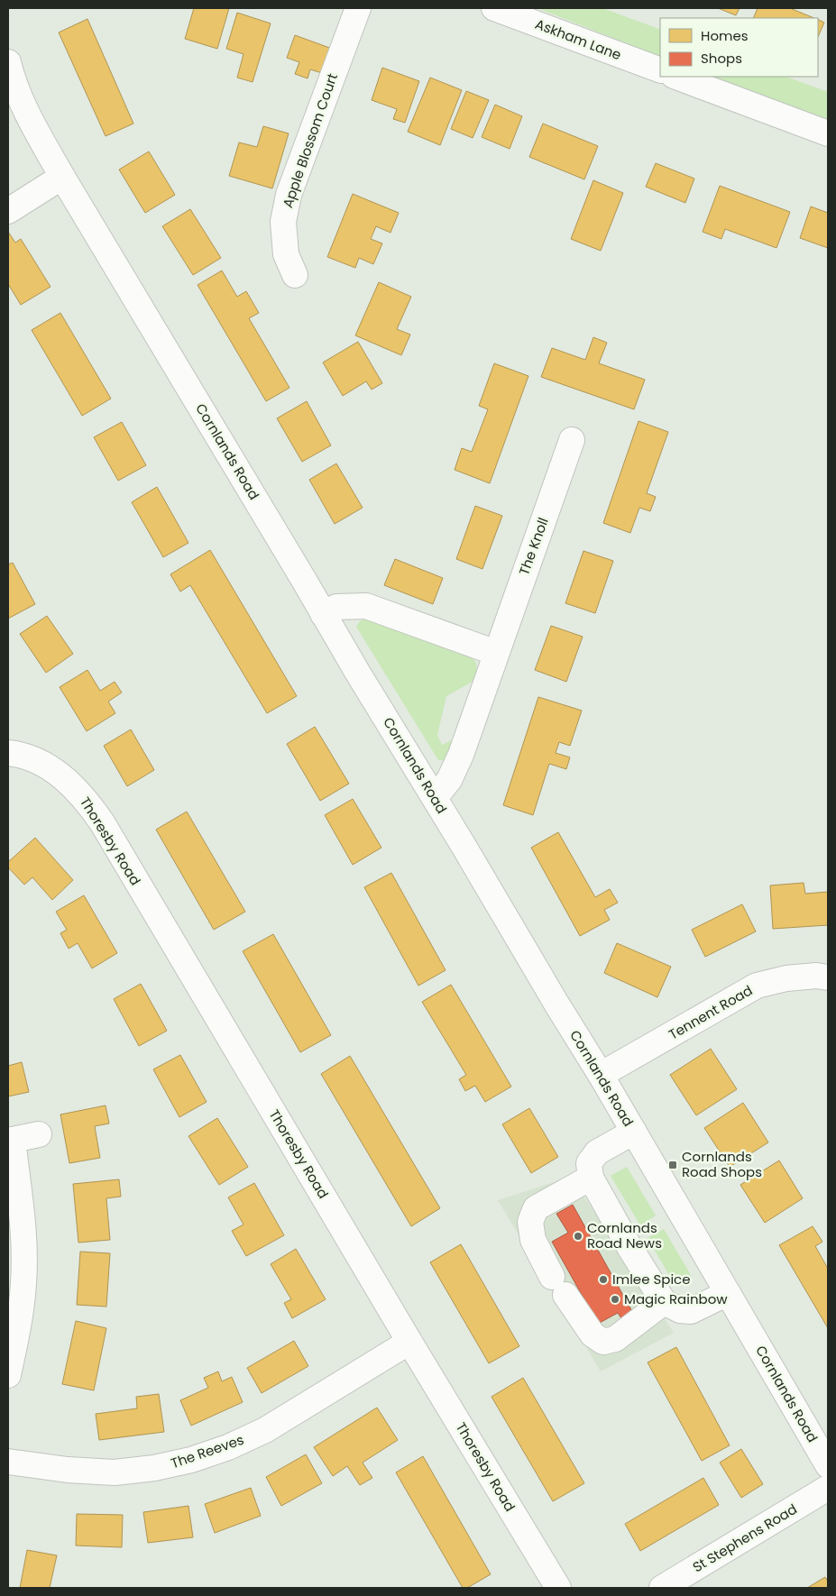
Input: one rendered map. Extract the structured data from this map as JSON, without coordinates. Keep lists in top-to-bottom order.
{
  "streets": {
    "street": [
      "Askham Lane",
      "Apple Blossom Court",
      "Cornlands Road",
      "The Knoll",
      "Thoresby Road",
      "Tennent Road",
      "The Reeves",
      "St Stephens Road"
    ]
  },
  "crossings": [
    ["Cornlands Road", "The Knoll"],
    ["Cornlands Road", "Tennent Road"],
    ["Thoresby Road", "The Reeves"]
  ],
  "places": {
    "transit": ["Cornlands Road Shops"],
    "other": ["Cornlands Road News", "Imlee Spice", "Magic Rainbow"]
  },
  "legend": ["Homes", "Shops"]
}
